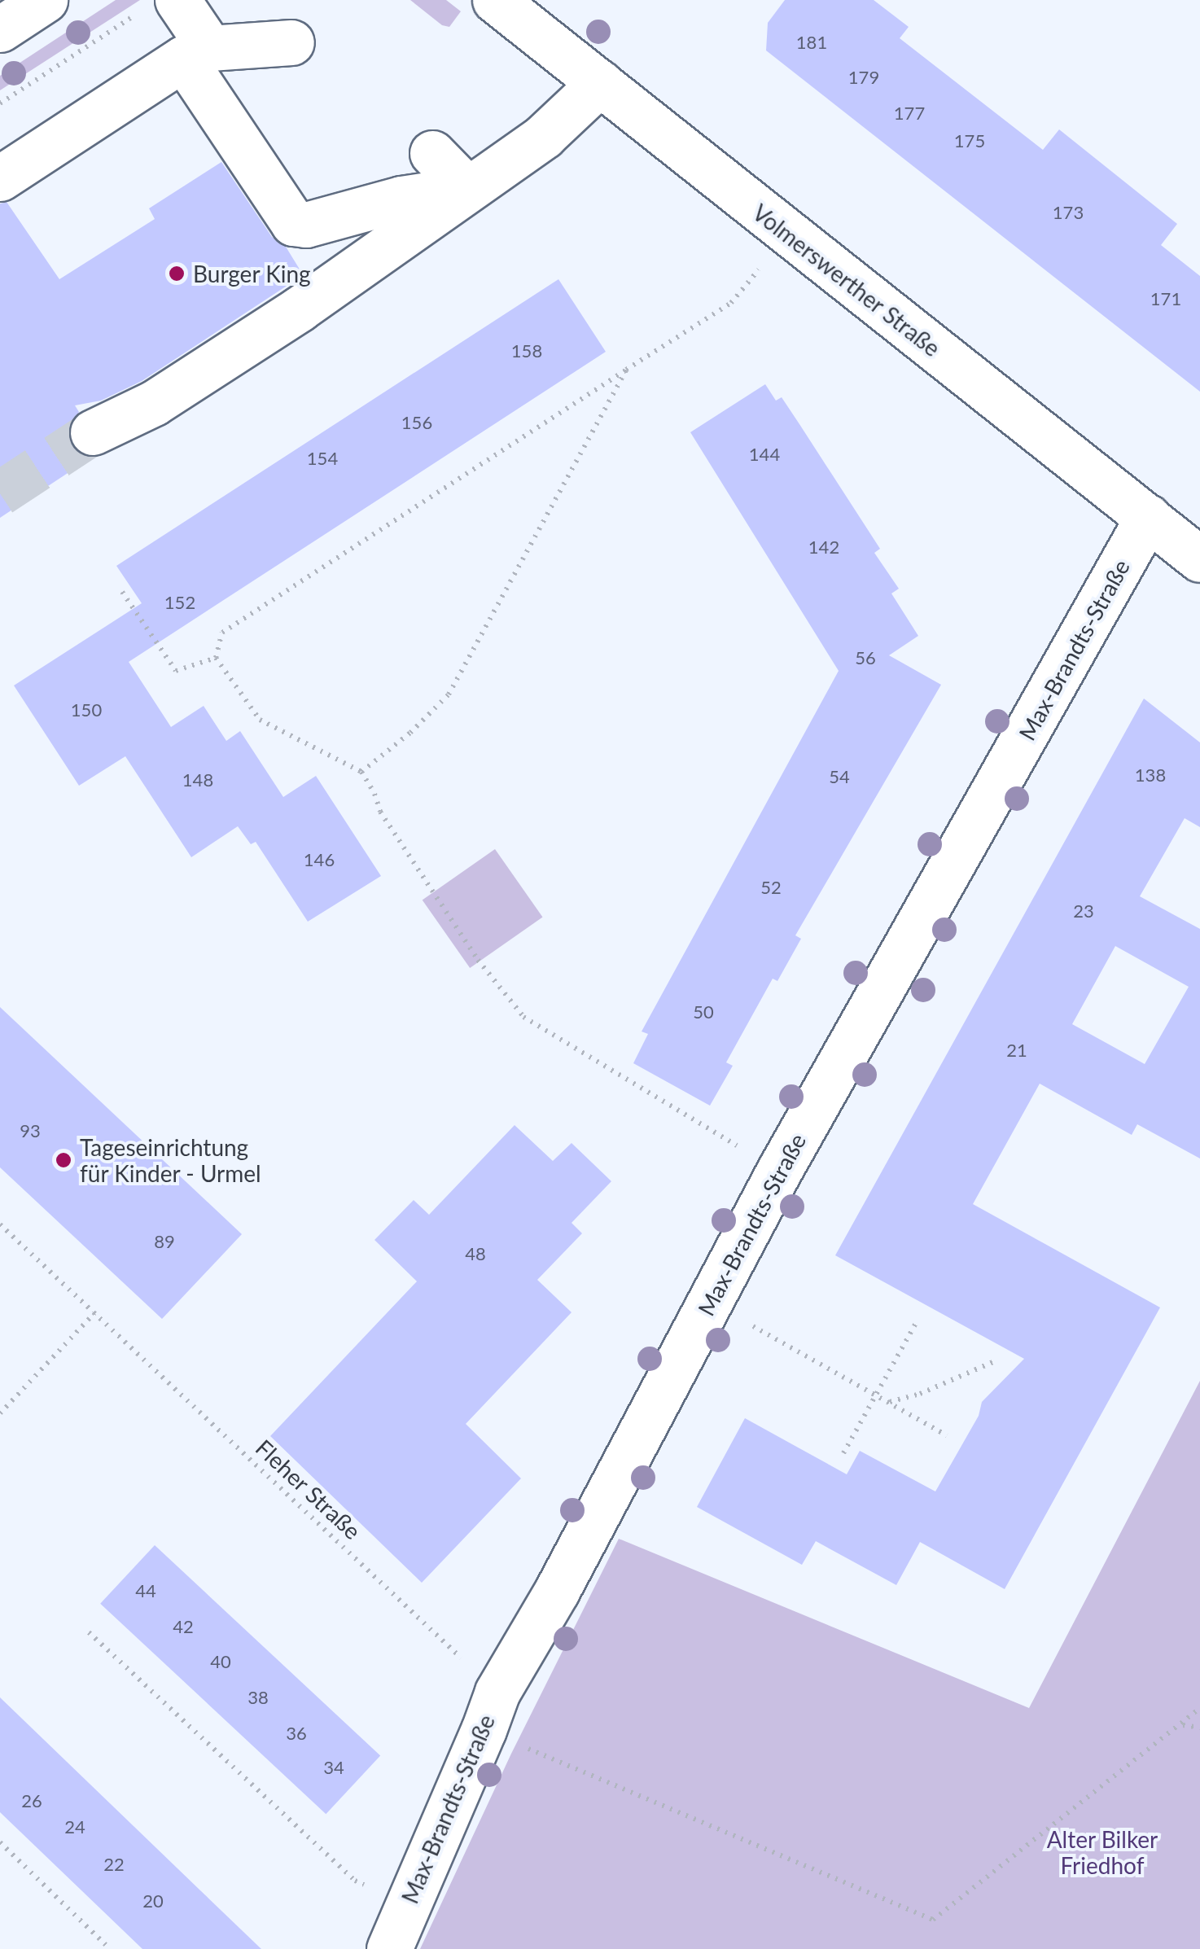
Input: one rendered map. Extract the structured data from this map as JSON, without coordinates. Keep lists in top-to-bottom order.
{
  "streets": {
    "street": ["Volmerswerther Straße", "Max-Brandts-Straße"],
    "path": ["Fleher Straße"]
  },
  "crossings": [
    ["Volmerswerther Straße", "Max-Brandts-Straße"],
    ["Max-Brandts-Straße", "Fleher Straße"]
  ],
  "parks": ["Alter Bilker Friedhof"],
  "places": ["Burger King", "Tageseinrichtung für Kinder - Urmel"],
  "house_numbers": [
    "181",
    "179",
    "177",
    "175",
    "173",
    "171",
    "158",
    "156",
    "144",
    "154",
    "142",
    "152",
    "56",
    "150",
    "138",
    "54",
    "148",
    "146",
    "52",
    "23",
    "50",
    "21",
    "93",
    "89",
    "48",
    "44",
    "42",
    "40",
    "38",
    "36",
    "34",
    "26",
    "24",
    "22",
    "20"
  ]
}
